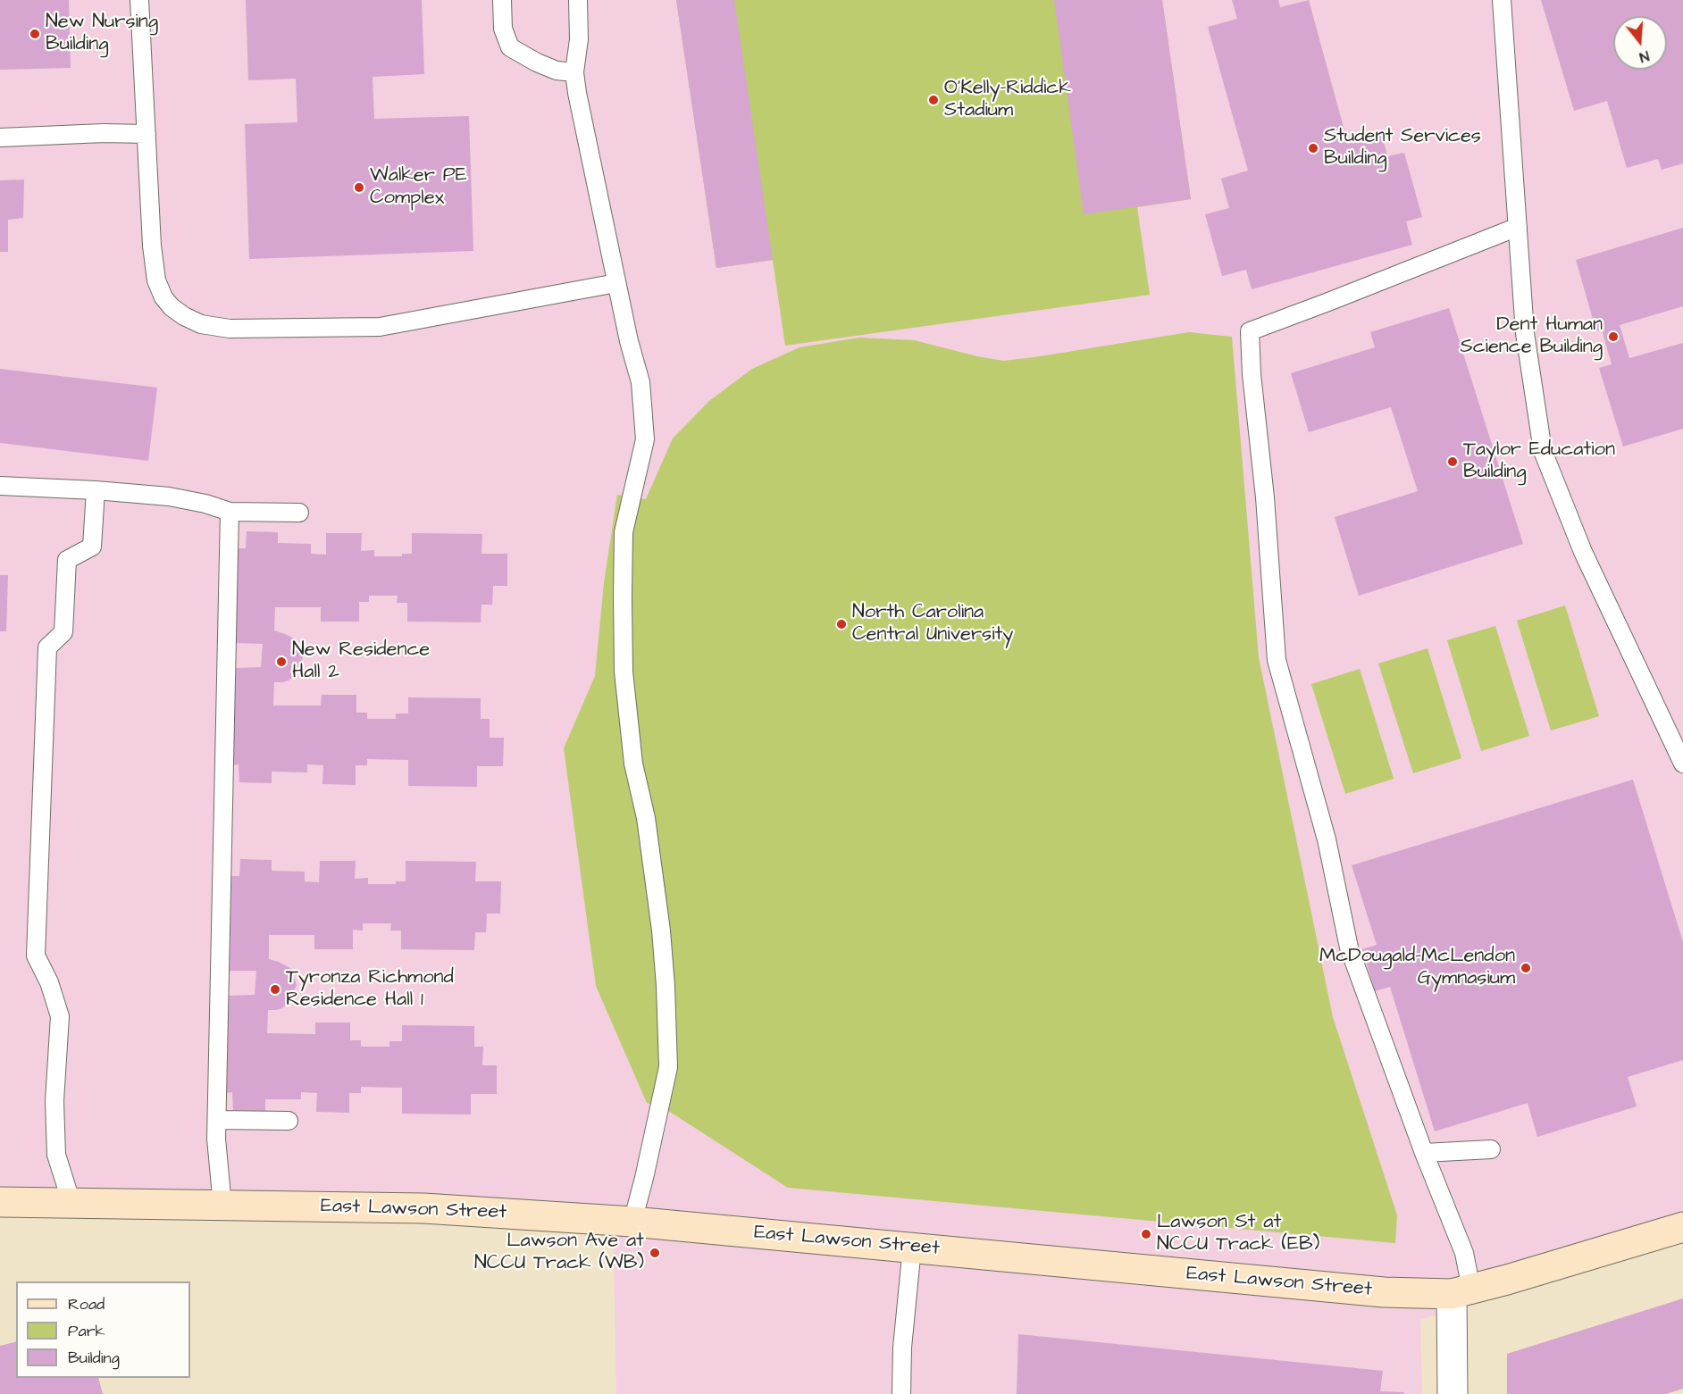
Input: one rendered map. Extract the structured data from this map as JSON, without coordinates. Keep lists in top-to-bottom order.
{
  "streets": {
    "street": ["East Lawson Street"]
  },
  "places": [
    "New Nursing Building",
    "O'Kelly-Riddick Stadium",
    "Student Services Building",
    "Walker PE Complex",
    "Dent Human Science Building",
    "Taylor Education Building",
    "North Carolina Central University",
    "New Residence Hall 2",
    "McDougald-McLendon Gymnasium",
    "Tyronza Richmond Residence Hall 1",
    "Lawson St at NCCU Track (EB)",
    "Lawson Ave at NCCU Track (WB)"
  ],
  "legend": ["Road", "Park", "Building"],
  "north": "bottom"
}
